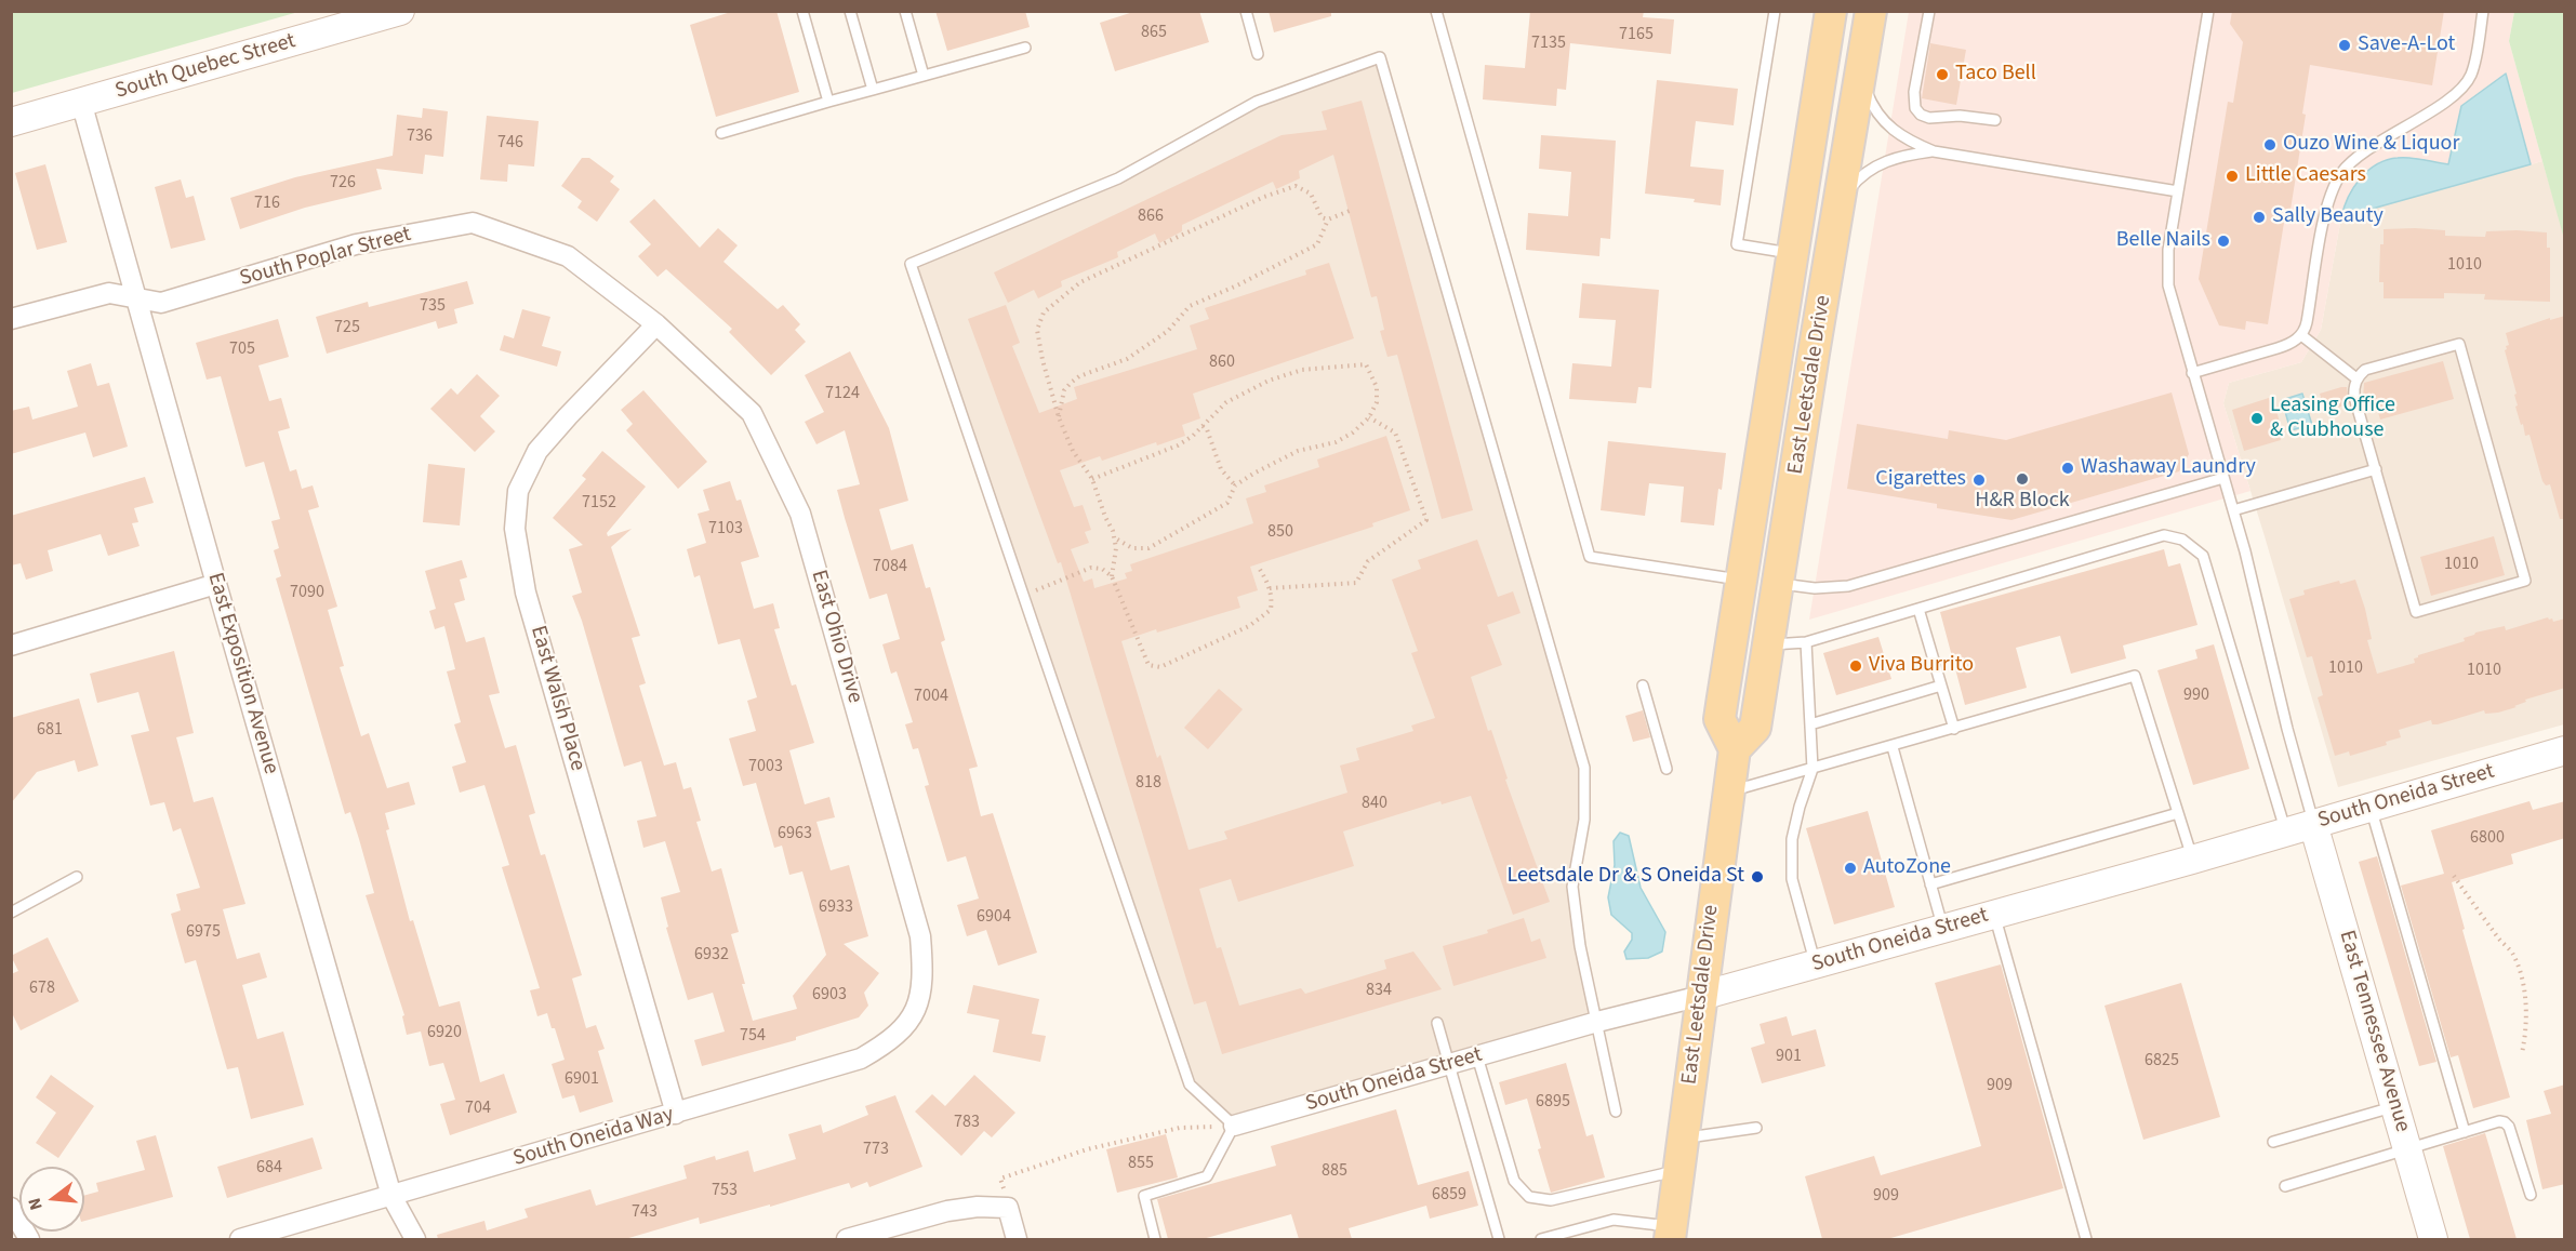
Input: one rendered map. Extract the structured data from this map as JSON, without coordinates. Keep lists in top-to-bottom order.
{
  "streets": {
    "main road": ["East Leetsdale Drive"],
    "street": [
      "South Quebec Street",
      "South Poplar Street",
      "East Ohio Drive",
      "East Exposition Avenue",
      "East Walsh Place",
      "South Oneida Street",
      "East Tennessee Avenue",
      "South Oneida Way"
    ]
  },
  "crossings": [
    ["South Quebec Street", "East Exposition Avenue"],
    ["South Poplar Street", "East Ohio Drive"],
    ["South Poplar Street", "East Exposition Avenue"],
    ["South Poplar Street", "East Walsh Place"],
    ["East Leetsdale Drive", "South Oneida Street"],
    ["East Ohio Drive", "East Walsh Place"],
    ["East Ohio Drive", "South Oneida Way"],
    ["East Exposition Avenue", "South Oneida Way"],
    ["East Walsh Place", "South Oneida Way"],
    ["South Oneida Street", "East Tennessee Avenue"]
  ],
  "places": [
    "Save-A-Lot",
    "Taco Bell",
    "Ouzo Wine & Liquor",
    "Little Caesars",
    "Sally Beauty",
    "Belle Nails",
    "Leasing Office & Clubhouse",
    "Washaway Laundry",
    "H&R Block",
    "Cigarettes",
    "Viva Burrito",
    "AutoZone",
    "Leetsdale Dr & S Oneida St"
  ],
  "house_numbers": [
    "865",
    "7165",
    "7135",
    "736",
    "746",
    "726",
    "716",
    "866",
    "1010",
    "735",
    "725",
    "705",
    "860",
    "7124",
    "7152",
    "7103",
    "850",
    "1010",
    "7084",
    "7090",
    "1010",
    "1010",
    "990",
    "7004",
    "681",
    "7003",
    "818",
    "840",
    "6963",
    "6800",
    "6933",
    "6904",
    "6975",
    "6932",
    "678",
    "834",
    "6903",
    "6920",
    "754",
    "901",
    "6825",
    "6901",
    "909",
    "6895",
    "704",
    "783",
    "773",
    "855",
    "684",
    "885",
    "753",
    "6859",
    "909",
    "743"
  ],
  "north": "left"
}
